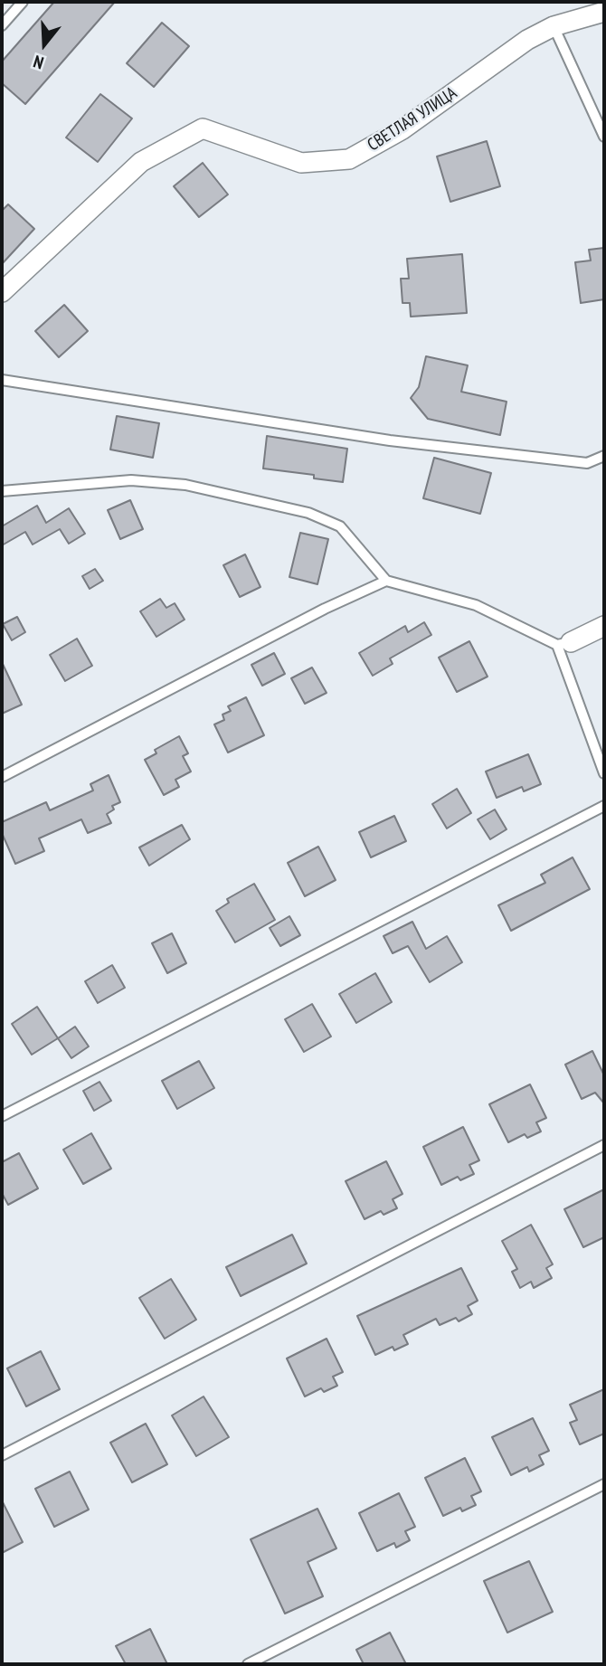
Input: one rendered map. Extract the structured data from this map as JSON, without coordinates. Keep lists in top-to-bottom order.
{
  "streets": {
    "street": ["СВЕТЛАЯ УЛИЦА"]
  },
  "north": "bottom"
}
